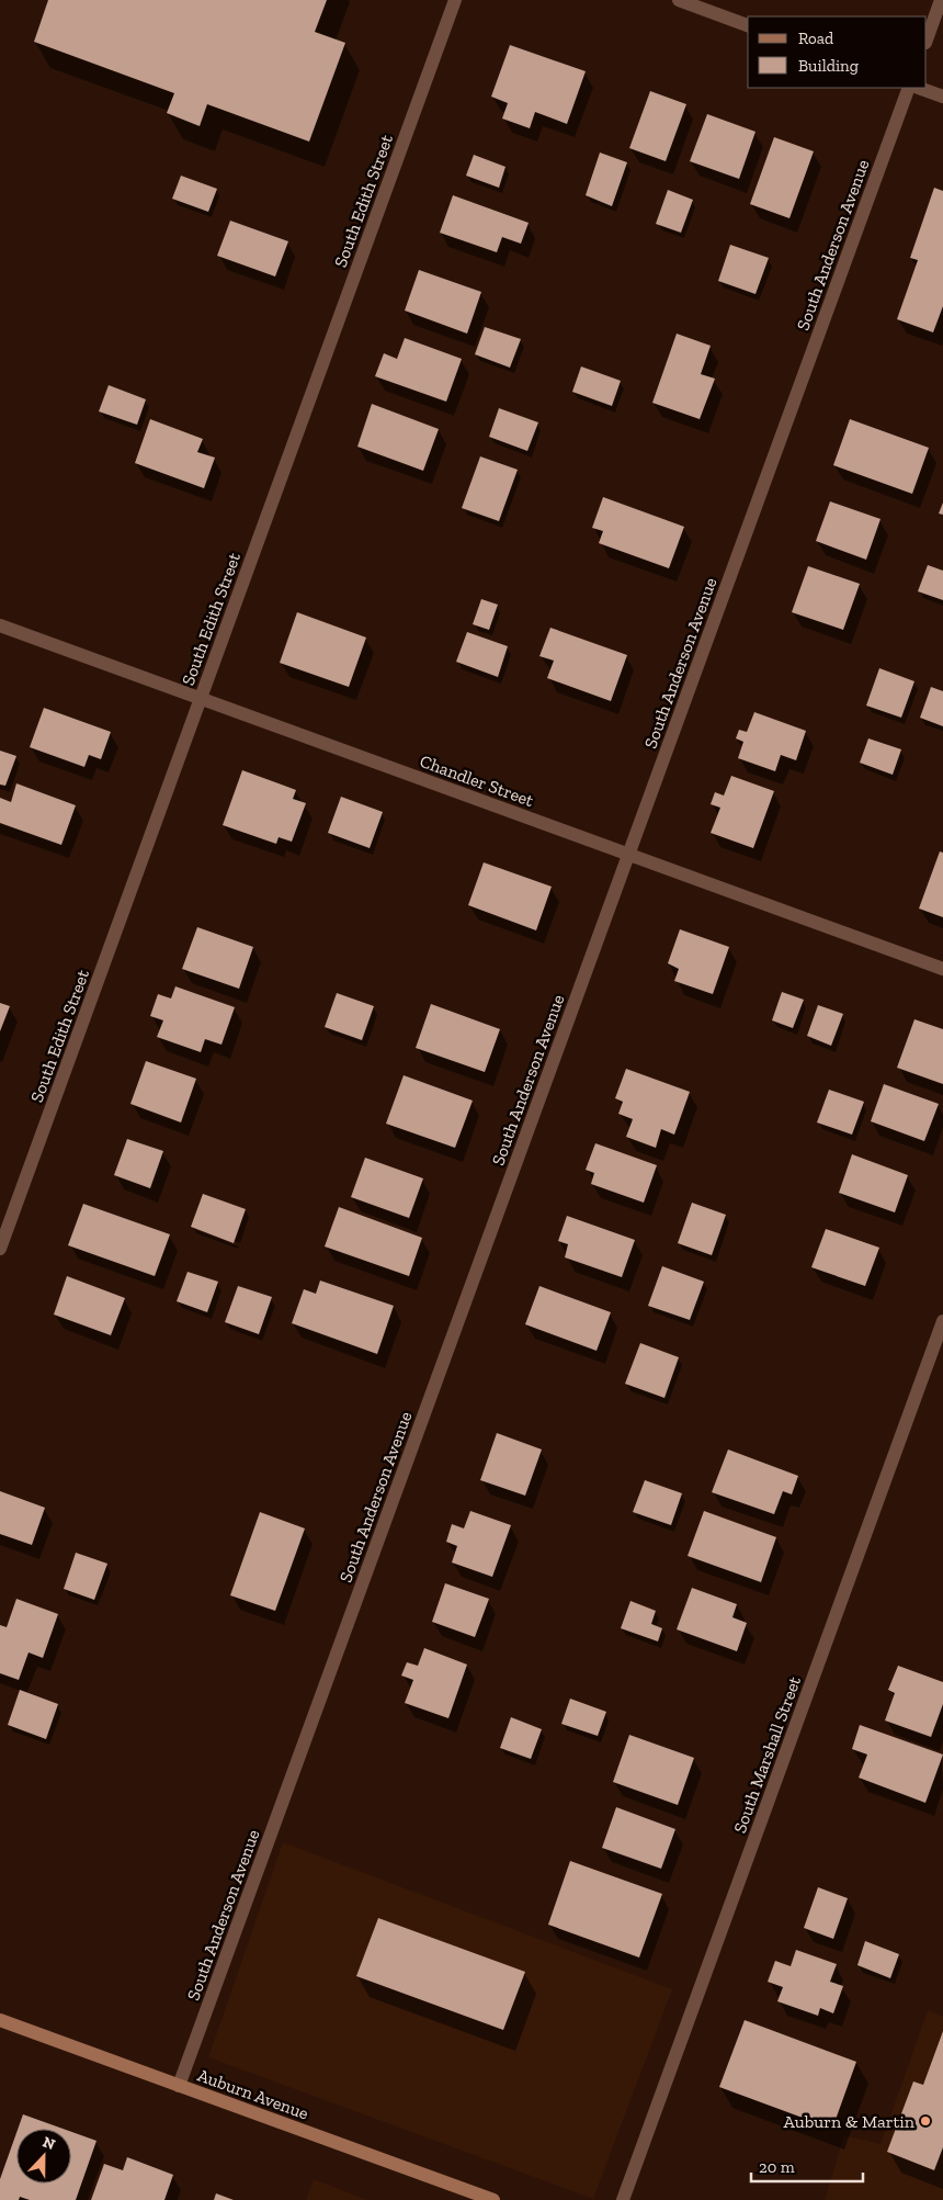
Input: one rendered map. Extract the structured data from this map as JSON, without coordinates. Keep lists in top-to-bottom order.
{
  "streets": {
    "main road": ["Auburn Avenue"],
    "street": [
      "South Edith Street",
      "South Anderson Avenue",
      "Chandler Street",
      "South Marshall Street"
    ]
  },
  "crossings": [
    ["South Edith Street", "Chandler Street"],
    ["South Anderson Avenue", "Chandler Street"],
    ["South Anderson Avenue", "Auburn Avenue"]
  ],
  "places": ["Auburn & Martin"],
  "legend": ["Road", "Building"],
  "scale_bar": "20 m",
  "north": "top"
}
